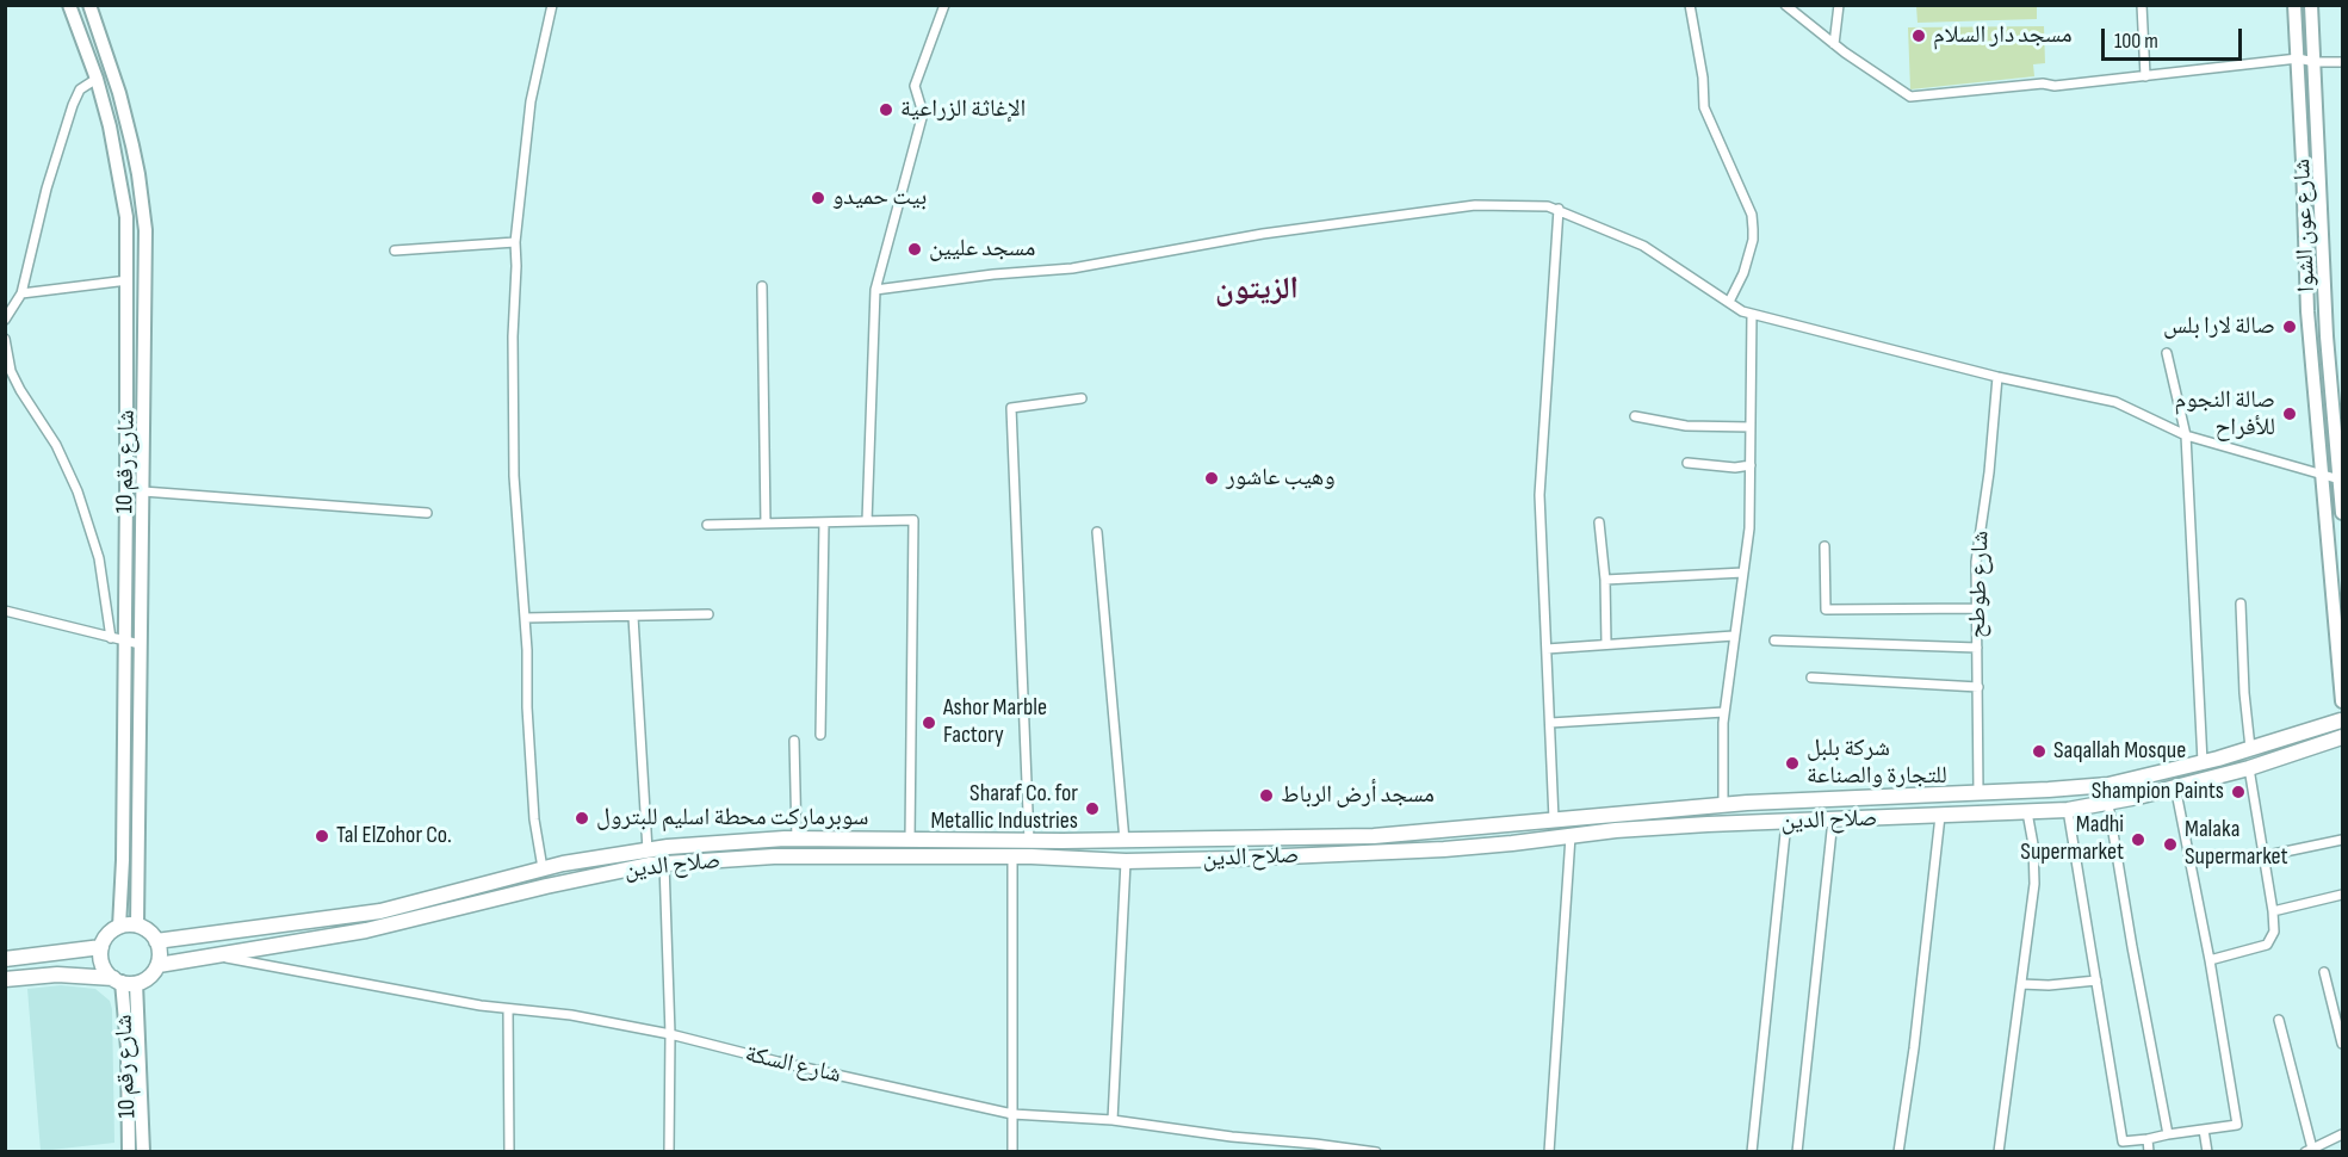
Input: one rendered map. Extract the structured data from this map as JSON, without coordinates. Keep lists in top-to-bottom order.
{
  "streets": {
    "highway": ["صلاح الدين"],
    "main road": ["شارع عون الشوا", "شارع رقم 10"],
    "street": ["شارع طوطح", "شارع السكة"]
  },
  "crossings": [
    ["شارع رقم 10", "صلاح الدين"],
    ["شارع طوطح", "صلاح الدين"],
    ["صلاح الدين", "شارع السكة"]
  ],
  "districts": ["الزيتون"],
  "places": [
    "مسجد دار السلام",
    "الإغاثة الزراعية",
    "بيت حميدو",
    "مسجد عليين",
    "صالة لارا بلس",
    "صالة النجوم للأفراح",
    "وهيب عاشور",
    "Ashor Marble Factory",
    "Saqallah Mosque",
    "شركة بلبل للتجارة والصناعة",
    "Shampion Paints",
    "مسجد أرض الرباط",
    "Sharaf Co. for Metallic Industries",
    "سوبرماركت محطة اسليم للبترول",
    "Tal ElZohor Co.",
    "Madhi Supermarket",
    "Malaka Supermarket"
  ],
  "scale_bar": "100 m"
}
